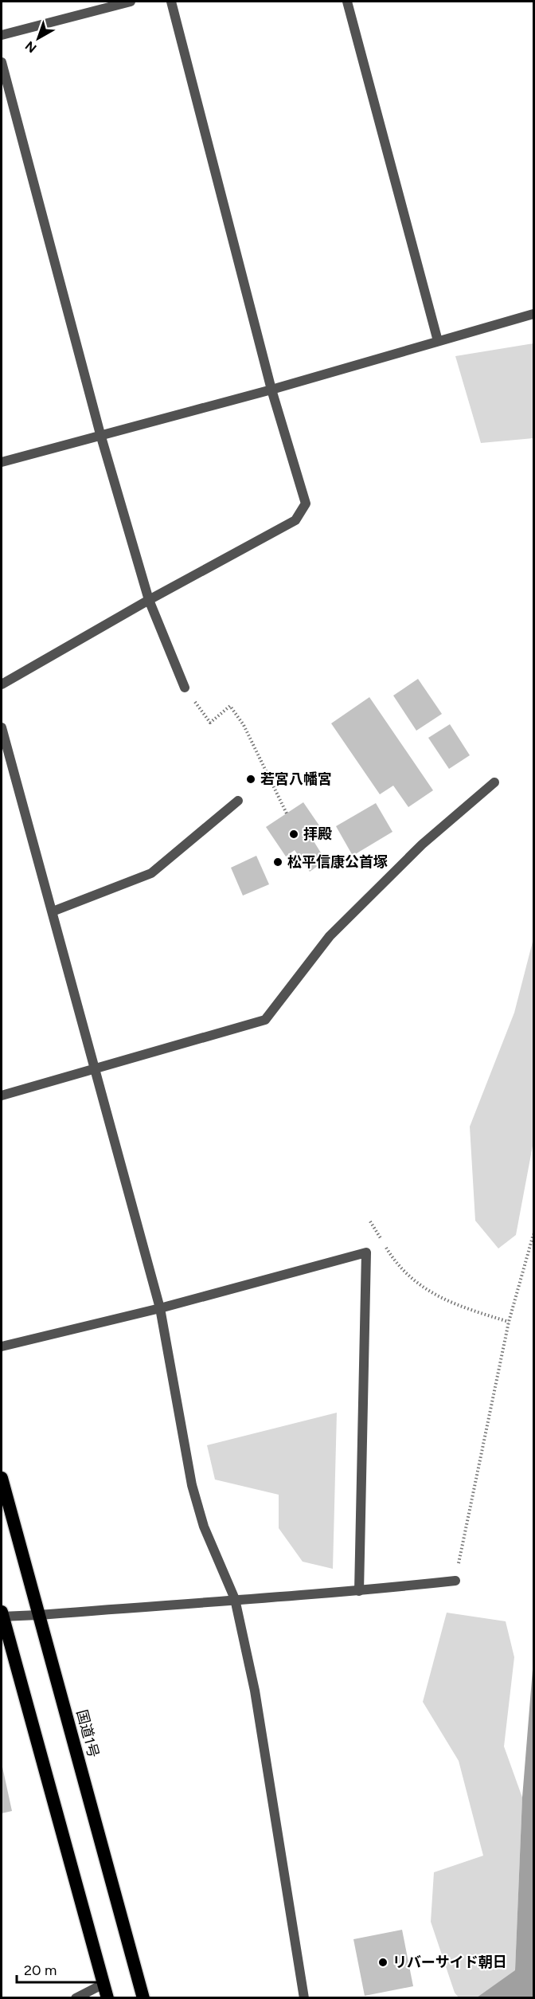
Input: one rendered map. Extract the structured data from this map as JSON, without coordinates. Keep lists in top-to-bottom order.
{
  "streets": {
    "highway": ["国道1号"]
  },
  "places": [
    "若宮八幡宮",
    "拝殿",
    "松平信康公首塚",
    "リバーサイド朝日"
  ],
  "scale_bar": "20 m",
  "north": "bottom left"
}
